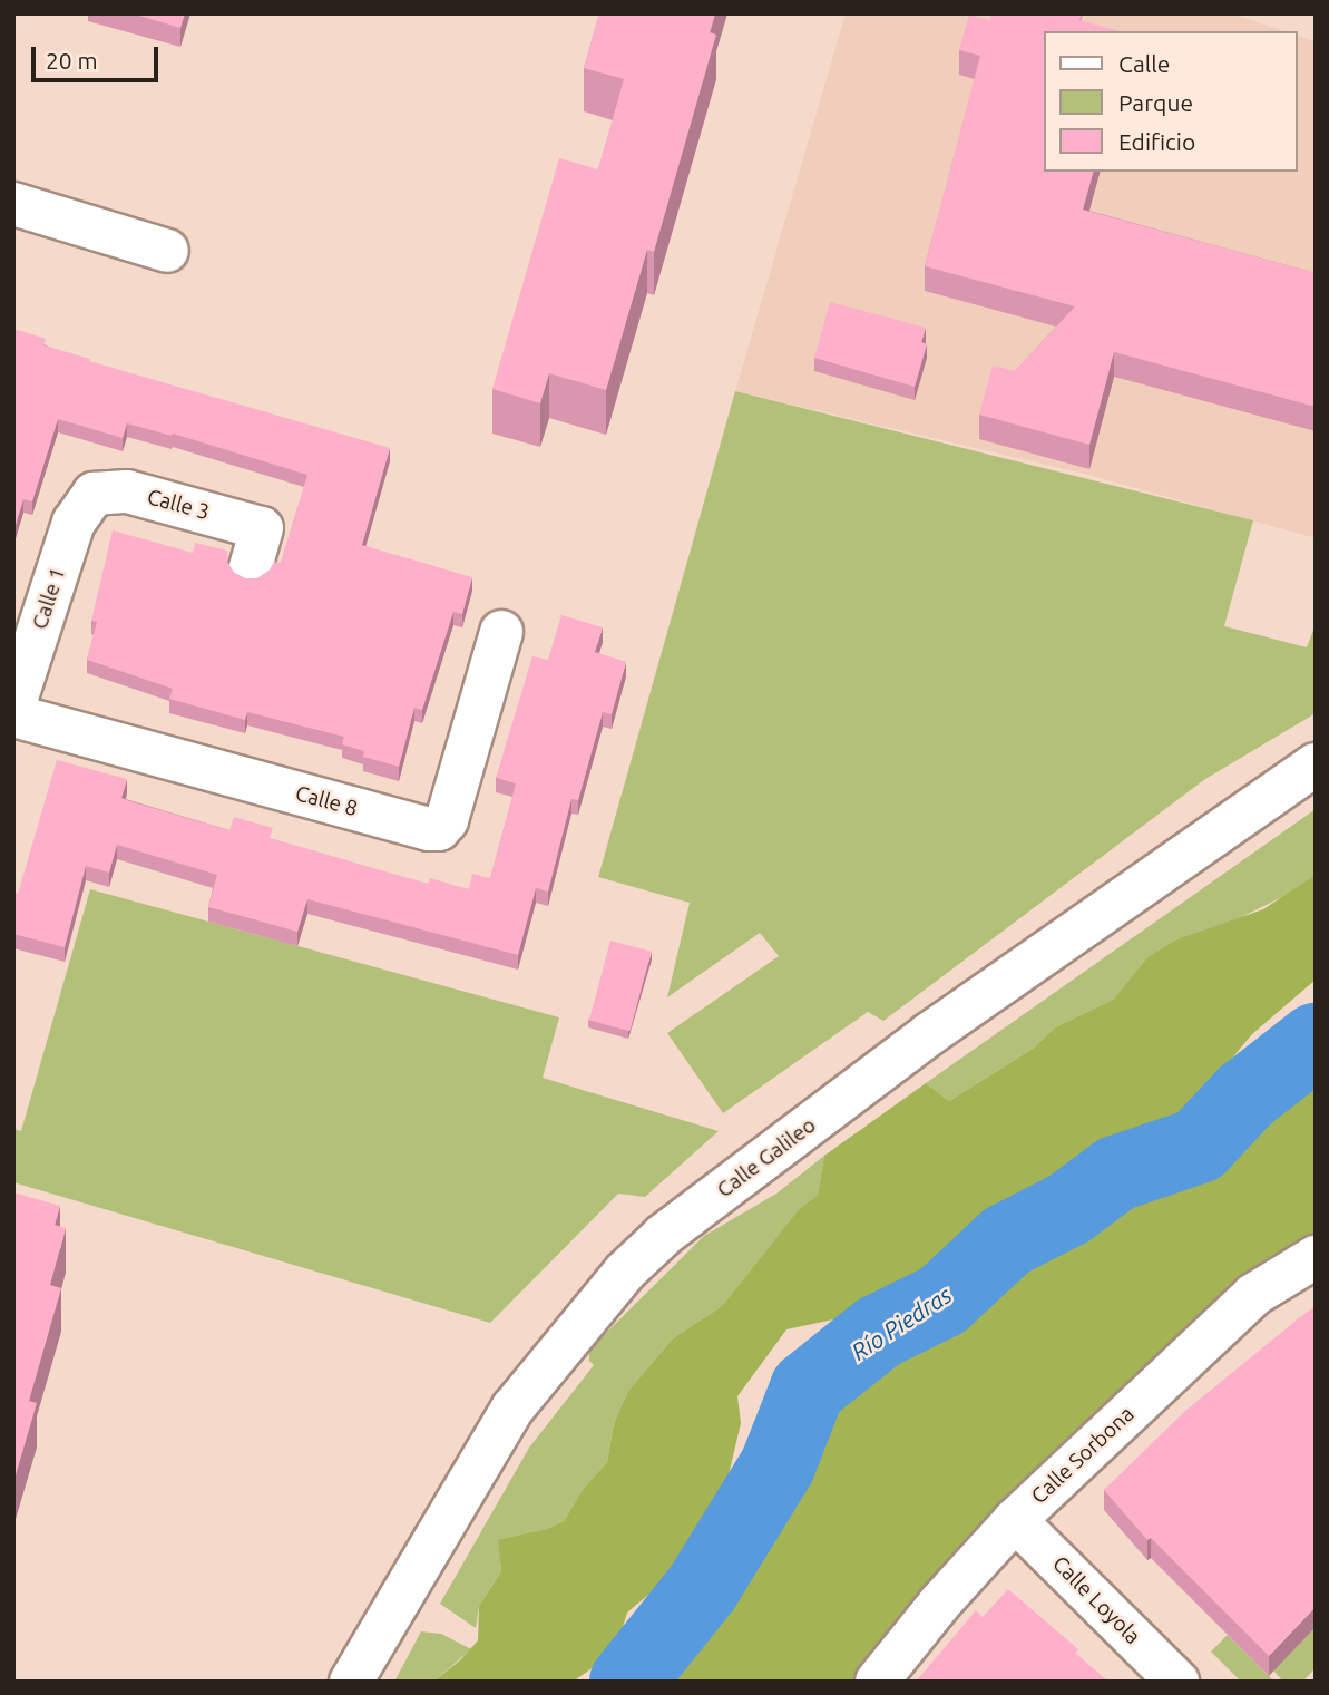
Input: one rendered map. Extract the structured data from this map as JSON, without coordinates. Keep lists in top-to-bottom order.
{
  "streets": {
    "street": [
      "Calle 3",
      "Calle 1",
      "Calle 8",
      "Calle Galileo",
      "Calle Sorbona",
      "Calle Loyola"
    ]
  },
  "crossings": [
    ["Calle 3", "Calle 1"],
    ["Calle Sorbona", "Calle Loyola"]
  ],
  "water": ["Río Piedras"],
  "legend": ["Calle", "Parque", "Edificio"],
  "scale_bar": "20 m"
}
